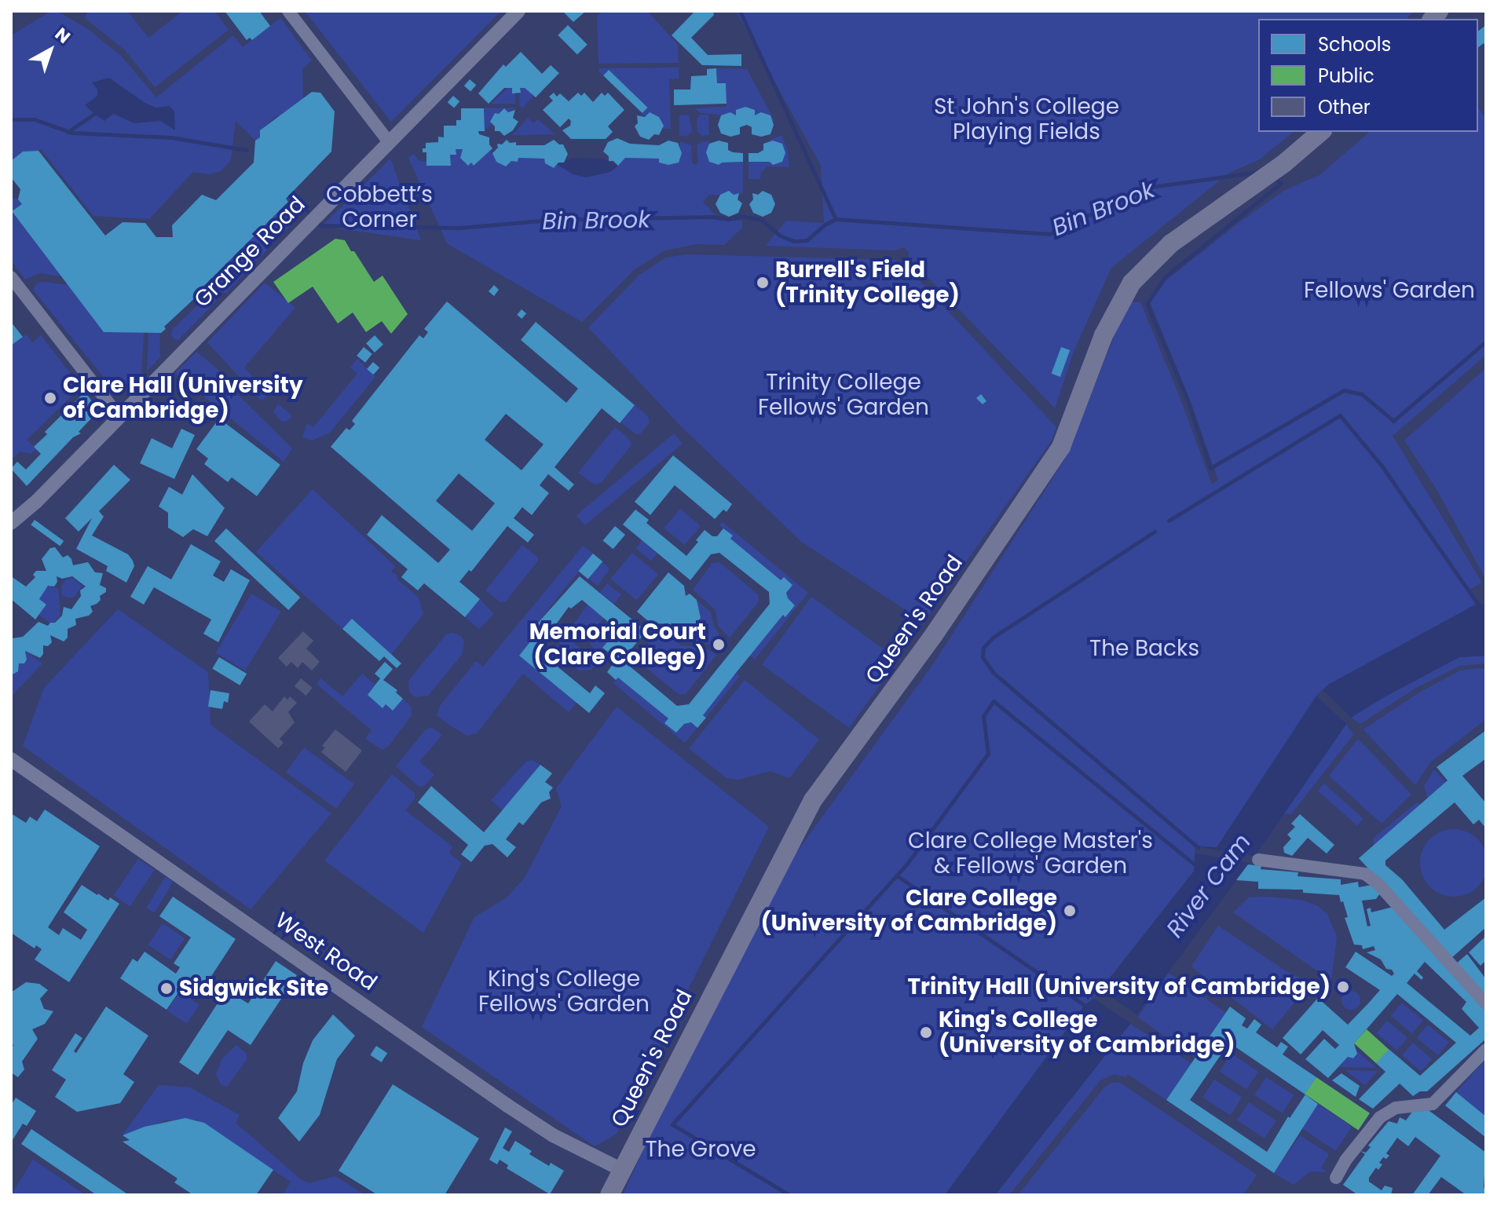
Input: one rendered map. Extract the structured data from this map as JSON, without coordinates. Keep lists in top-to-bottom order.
{
  "streets": {
    "main road": ["Queen's Road"],
    "street": ["Grange Road", "West Road"]
  },
  "crossings": [
    ["Queen's Road", "West Road"]
  ],
  "water": ["Bin Brook", "River Cam"],
  "parks": [
    "St John's College Playing Fields",
    "Cobbett’s Corner",
    "Fellows' Garden",
    "Trinity College Fellows' Garden",
    "The Backs",
    "Clare College Master's & Fellows' Garden",
    "King's College Fellows' Garden",
    "The Grove"
  ],
  "places": [
    "Burrell's Field (Trinity College)",
    "Clare Hall (University of Cambridge)",
    "Memorial Court (Clare College)",
    "Clare College (University of Cambridge)",
    "Trinity Hall (University of Cambridge)",
    "Sidgwick Site",
    "King's College (University of Cambridge)"
  ],
  "legend": ["Schools", "Public", "Other"],
  "north": "top right"
}
